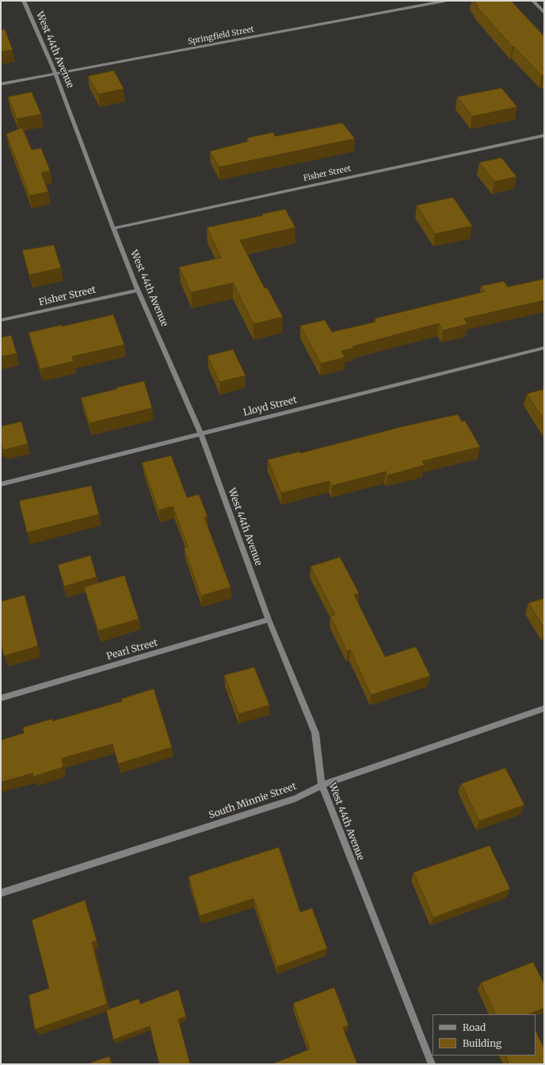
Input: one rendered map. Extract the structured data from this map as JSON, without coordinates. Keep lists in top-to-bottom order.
{
  "streets": {
    "street": [
      "Springfield Street",
      "West 44th Avenue",
      "Fisher Street",
      "Lloyd Street",
      "Pearl Street",
      "South Minnie Street"
    ]
  },
  "crossings": [
    ["Springfield Street", "West 44th Avenue"],
    ["West 44th Avenue", "Fisher Street"],
    ["West 44th Avenue", "Lloyd Street"],
    ["West 44th Avenue", "Pearl Street"],
    ["West 44th Avenue", "South Minnie Street"]
  ],
  "legend": ["Road", "Building"]
}
